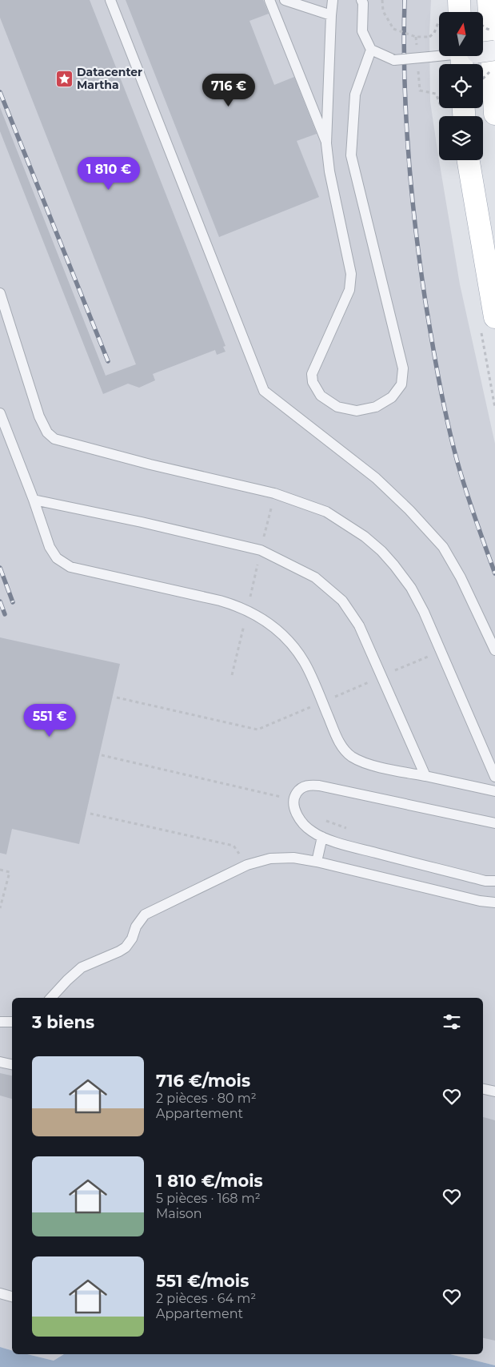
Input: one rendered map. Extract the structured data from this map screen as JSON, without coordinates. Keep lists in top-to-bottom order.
{
  "places": {
    "place": ["Datacenter Martha"]
  },
  "north": "top",
  "page": {
    "price": ["716 €", "1 810 €", "551 €"],
    "heading": "3 biens",
    "list": [
      {
        "name": "716 €/mois",
        "note": "2 pièces · 80 m² · Appartement"
      },
      {
        "name": "1 810 €/mois",
        "note": "5 pièces · 168 m² · Maison"
      },
      {
        "name": "551 €/mois",
        "note": "2 pièces · 64 m² · Appartement"
      }
    ]
  }
}
